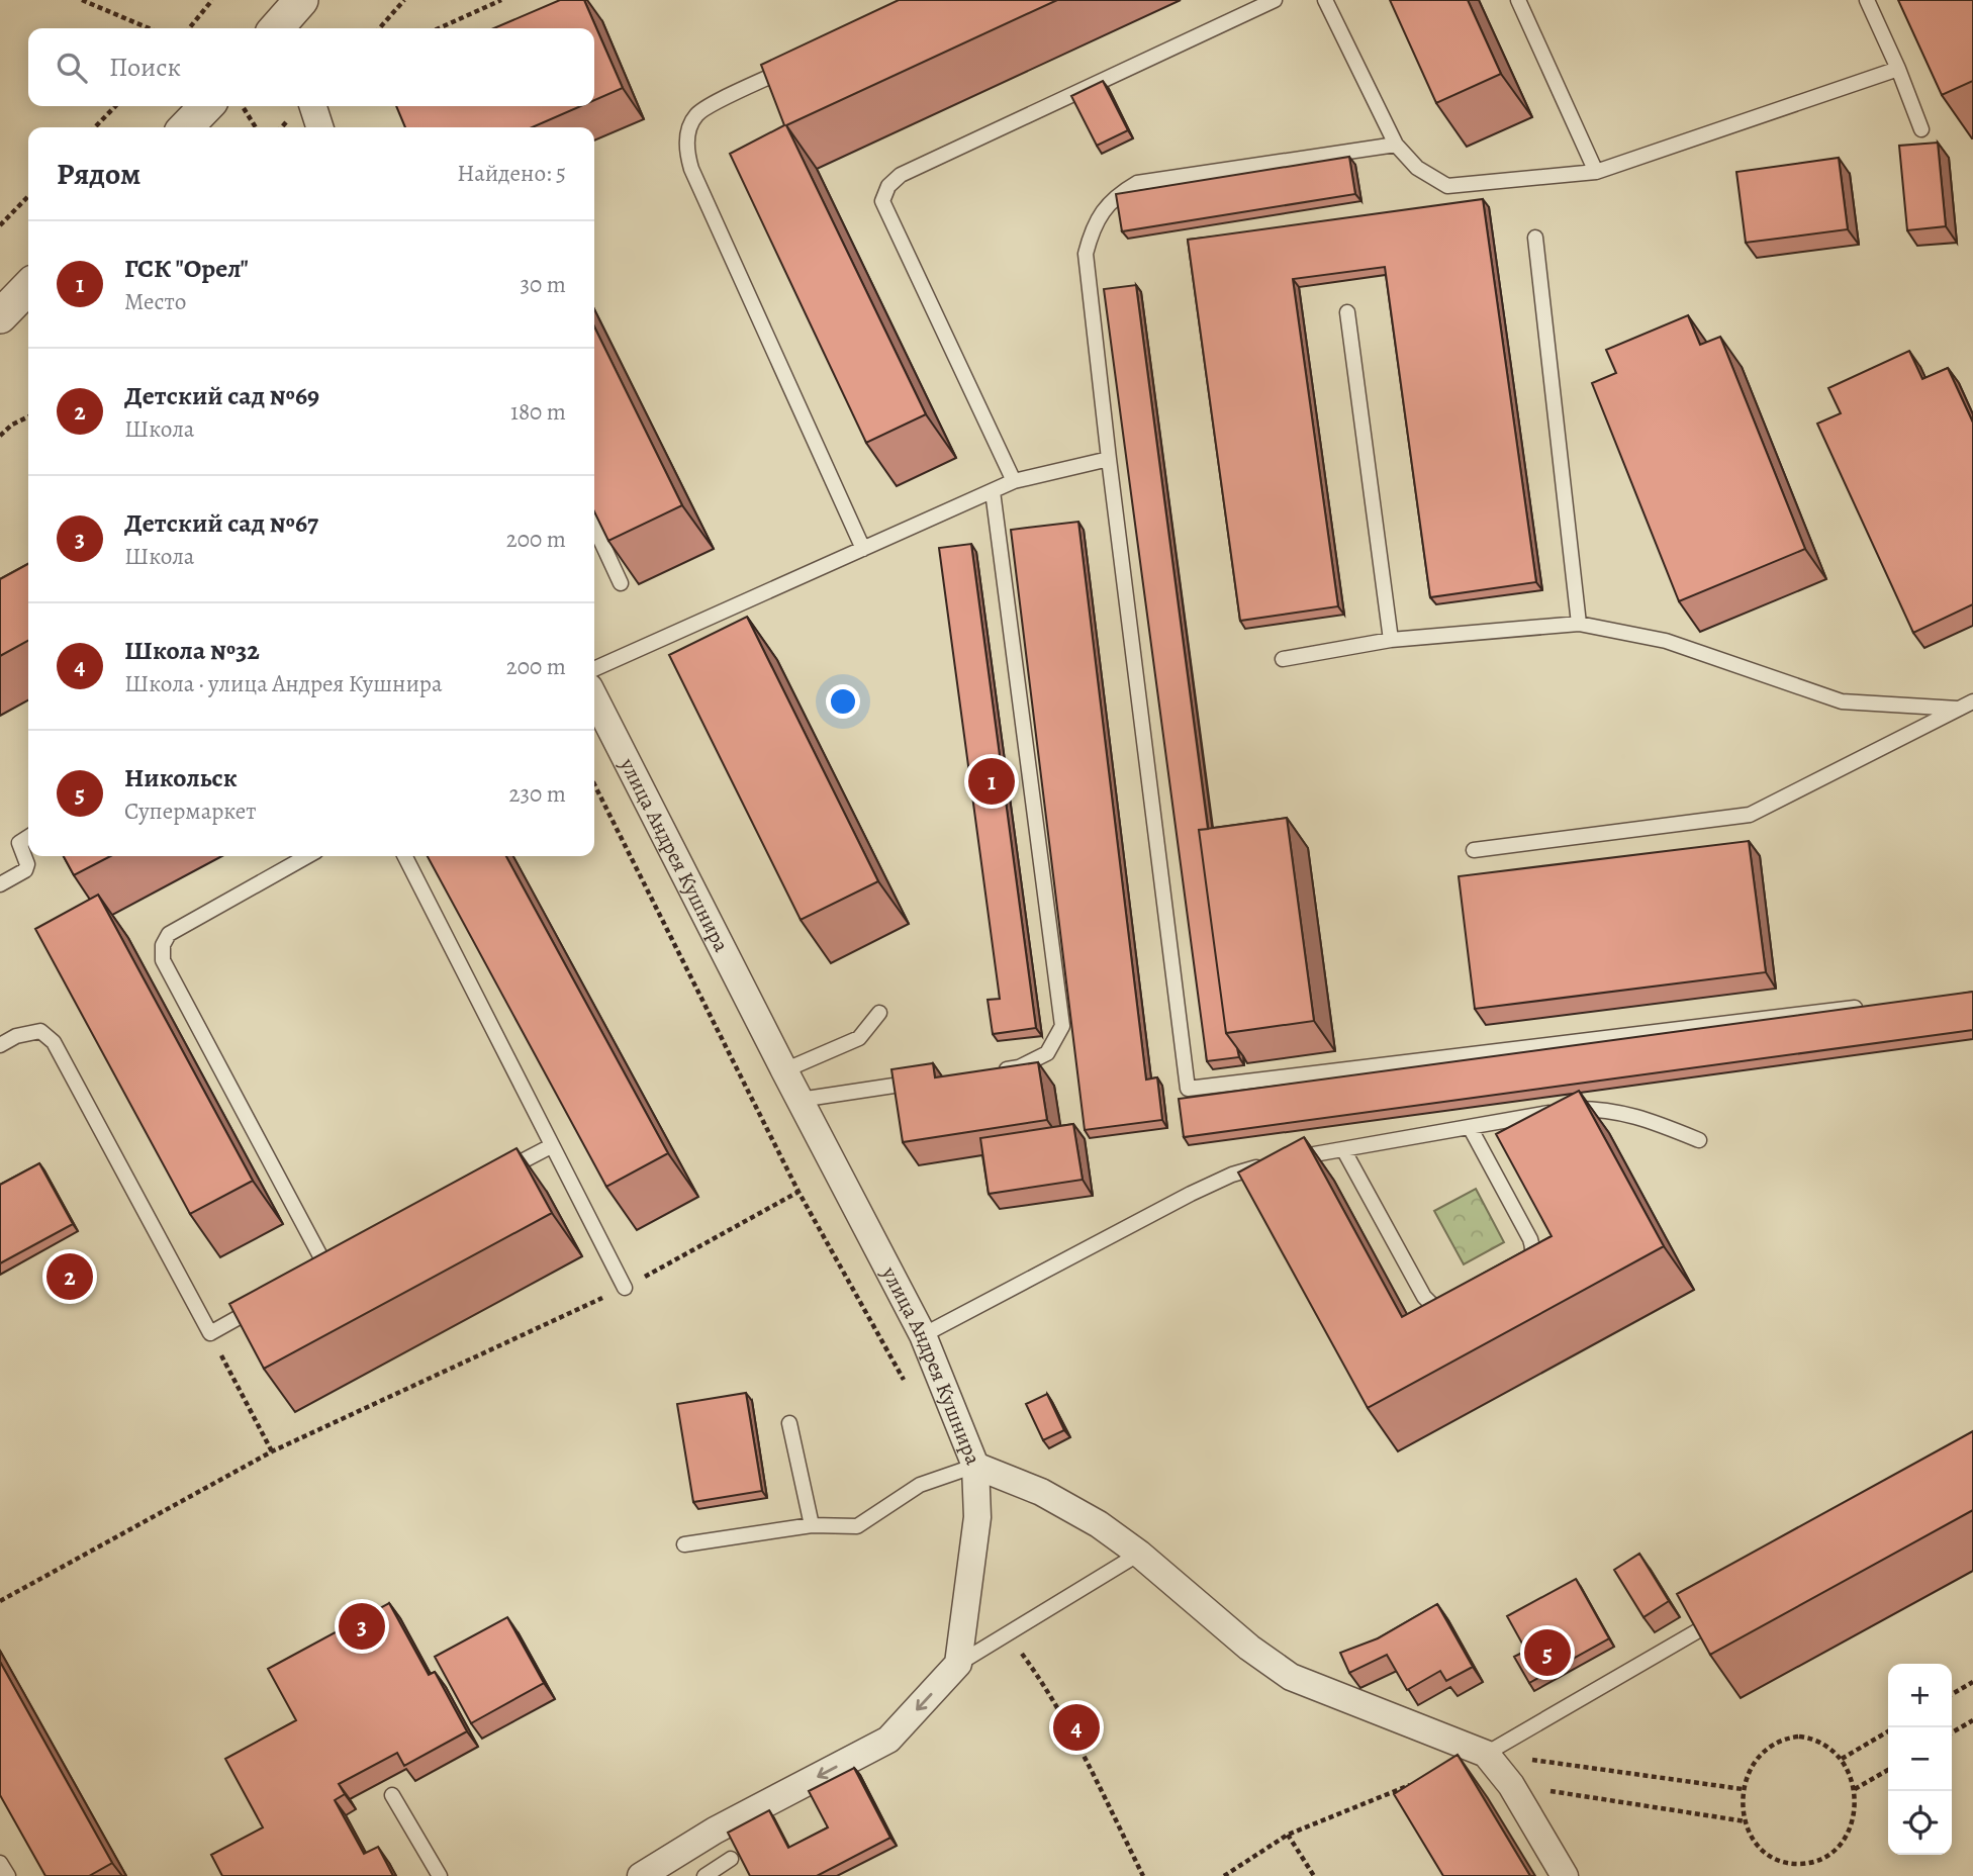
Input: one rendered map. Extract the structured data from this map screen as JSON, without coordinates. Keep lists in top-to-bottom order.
{
  "streets": {
    "street": ["улица Андрея Кушнира"]
  },
  "page": {
    "search": "Поиск",
    "heading": ["Рядом", "Найдено: 5"],
    "list": [
      {
        "mark": "1",
        "name": "ГСК \"Орел\"",
        "note": "Место",
        "value": "30 m"
      },
      {
        "mark": "2",
        "name": "Детский сад №69",
        "note": "Школа",
        "value": "180 m"
      },
      {
        "mark": "3",
        "name": "Детский сад №67",
        "note": "Школа",
        "value": "200 m"
      },
      {
        "mark": "4",
        "name": "Школа №32",
        "note": "Школа · улица Андрея Кушнира",
        "value": "200 m"
      },
      {
        "mark": "5",
        "name": "Никольск",
        "note": "Супермаркет",
        "value": "230 m"
      }
    ],
    "pins": [
      "1",
      "2",
      "3",
      "5",
      "4"
    ],
    "map_buttons": ["+", "−"]
  }
}
